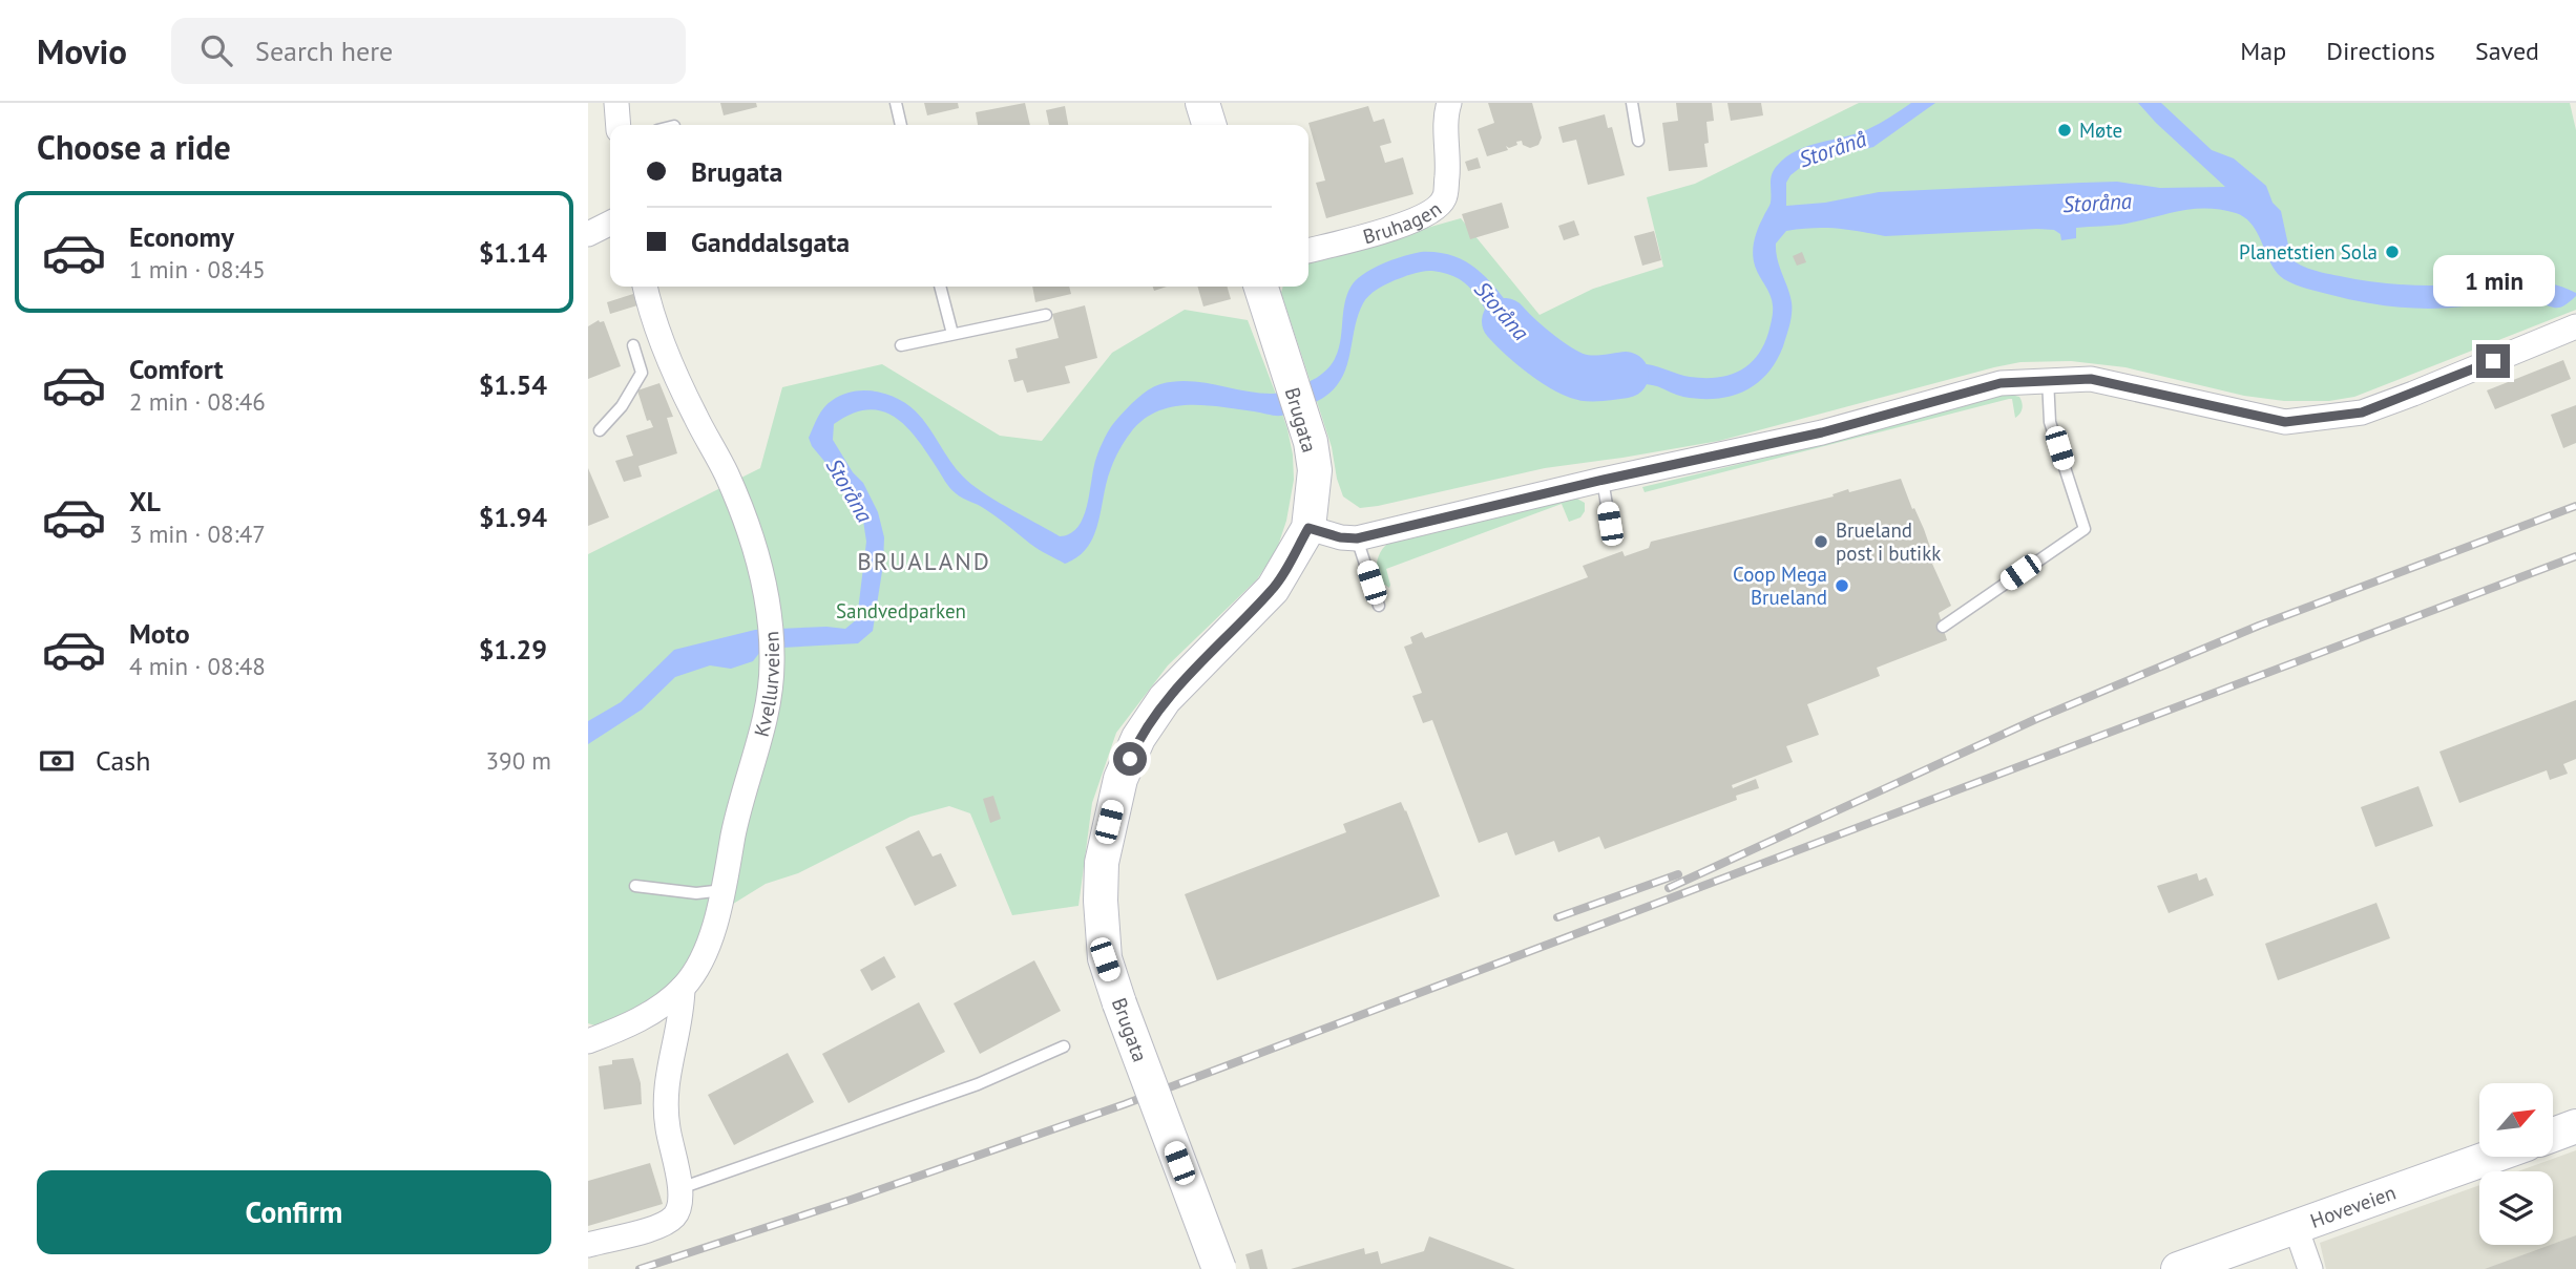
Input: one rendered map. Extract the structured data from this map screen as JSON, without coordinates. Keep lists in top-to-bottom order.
{
  "streets": {
    "street": [
      "Bruhagen",
      "Brugata",
      "Kvellurveien",
      "Hoveveien"
    ]
  },
  "districts": ["BRUALAND"],
  "water": ["Storånå", "Storåna"],
  "parks": ["Sandvedparken"],
  "places": [
    "Møte",
    "Planetstien Sola",
    "Brueland post i butikk",
    "Coop Mega Brueland"
  ],
  "north": "top right",
  "page": {
    "header": "Movio",
    "search": "Search here",
    "nav": ["Map", "Directions", "Saved"],
    "heading": "Choose a ride",
    "banner": ["Brugata", "Ganddalsgata"],
    "list": [
      {
        "name": "Economy",
        "note": "1 min · 08:45",
        "value": "$1.14"
      },
      {
        "name": "Comfort",
        "note": "2 min · 08:46",
        "value": "$1.54"
      },
      {
        "name": "XL",
        "note": "3 min · 08:47",
        "value": "$1.94"
      },
      {
        "name": "Moto",
        "note": "4 min · 08:48",
        "value": "$1.29"
      }
    ],
    "bubble": "1 min",
    "pay": ["Cash", "390 m"],
    "buttons": "Confirm"
  }
}
